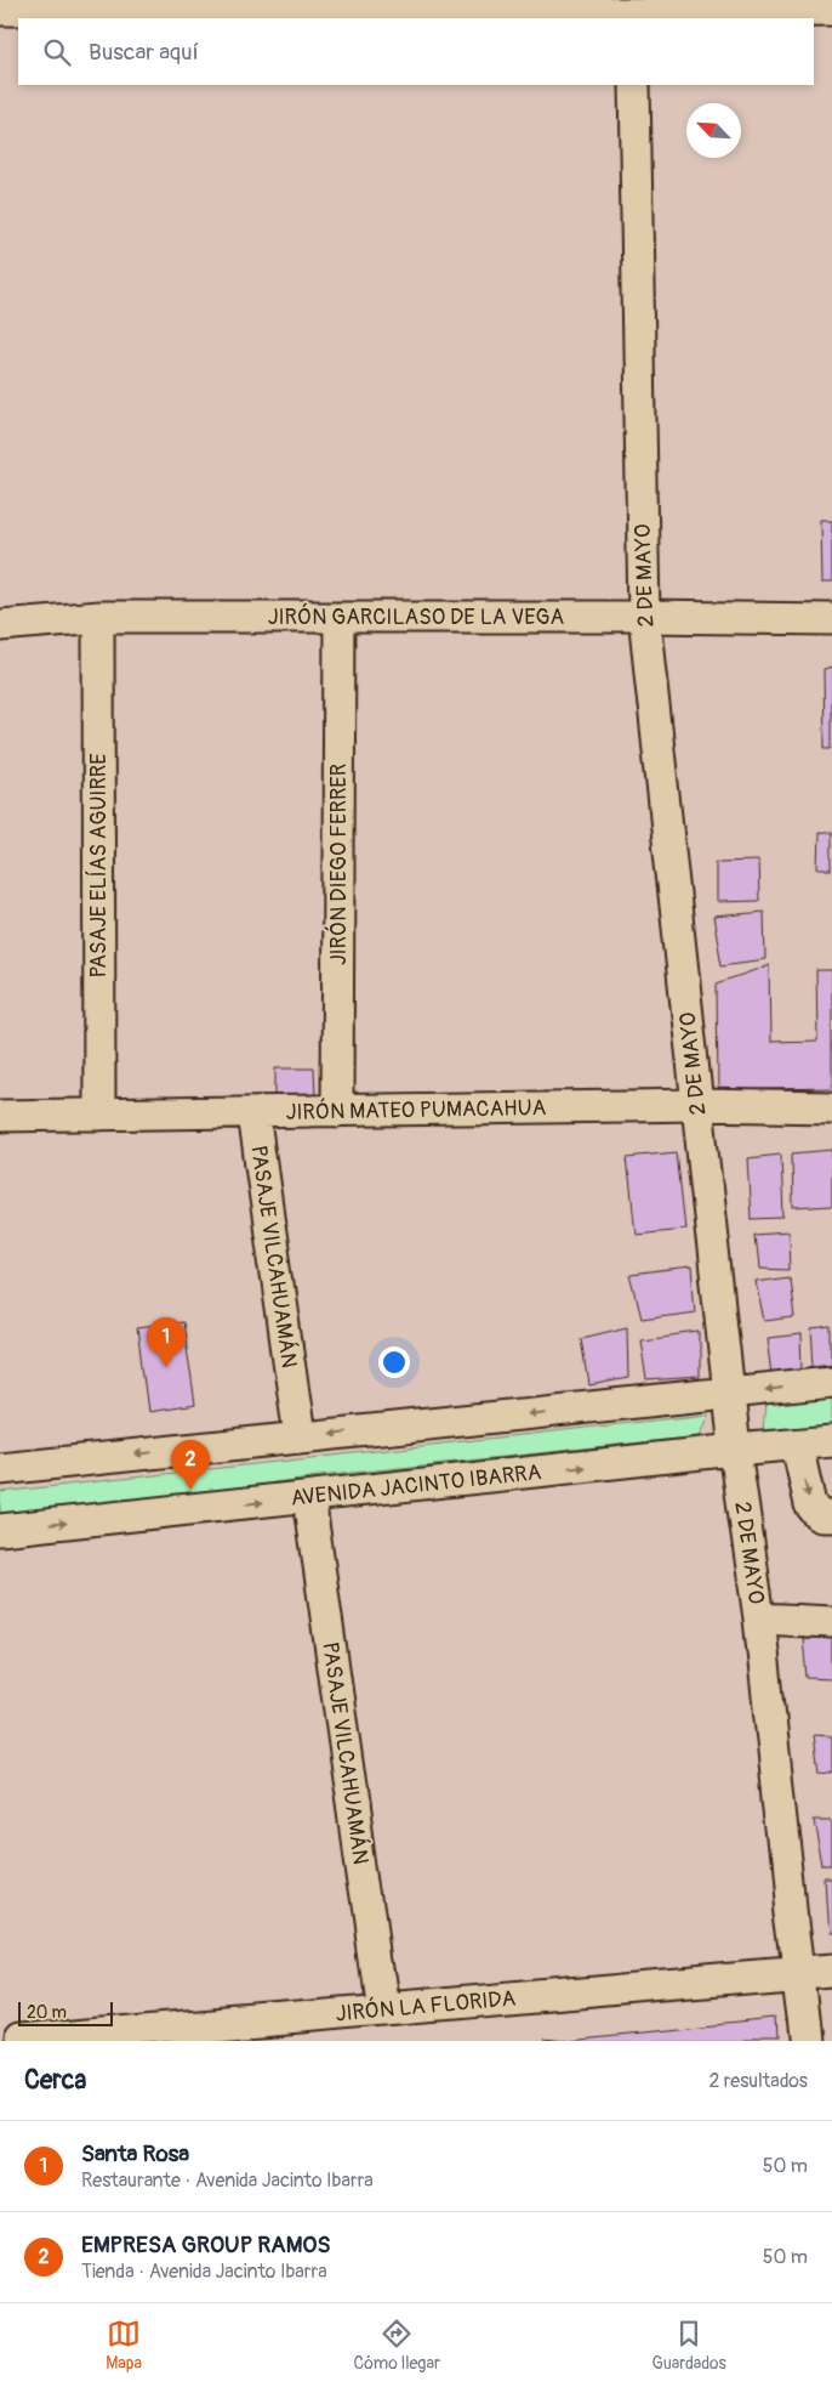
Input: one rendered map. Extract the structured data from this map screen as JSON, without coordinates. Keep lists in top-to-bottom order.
{
  "streets": {
    "street": [
      "2 DE MAYO",
      "JIRÓN GARCILASO DE LA VEGA",
      "JIRÓN DIEGO FERRER",
      "PASAJE ELÍAS AGUIRRE",
      "JIRÓN MATEO PUMACAHUA",
      "PASAJE VILCAHUAMÁN",
      "AVENIDA JACINTO IBARRA",
      "JIRÓN LA FLORIDA"
    ]
  },
  "crossings": [
    ["2 DE MAYO", "JIRÓN GARCILASO DE LA VEGA"],
    ["2 DE MAYO", "JIRÓN MATEO PUMACAHUA"],
    ["2 DE MAYO", "AVENIDA JACINTO IBARRA"],
    ["2 DE MAYO", "JIRÓN LA FLORIDA"],
    ["JIRÓN GARCILASO DE LA VEGA", "JIRÓN DIEGO FERRER"],
    ["JIRÓN GARCILASO DE LA VEGA", "PASAJE ELÍAS AGUIRRE"],
    ["JIRÓN DIEGO FERRER", "JIRÓN MATEO PUMACAHUA"],
    ["PASAJE ELÍAS AGUIRRE", "JIRÓN MATEO PUMACAHUA"],
    ["JIRÓN MATEO PUMACAHUA", "PASAJE VILCAHUAMÁN"],
    ["PASAJE VILCAHUAMÁN", "AVENIDA JACINTO IBARRA"],
    ["PASAJE VILCAHUAMÁN", "JIRÓN LA FLORIDA"]
  ],
  "scale_bar": "20 m",
  "north": "top left",
  "page": {
    "search": "Buscar aquí",
    "pins": ["1", "2"],
    "scale": "20 m",
    "heading": ["Cerca", "2 resultados"],
    "list": [
      {
        "mark": "1",
        "name": "Santa Rosa",
        "note": "Restaurante · Avenida Jacinto Ibarra",
        "value": "50 m"
      },
      {
        "mark": "2",
        "name": "EMPRESA GROUP RAMOS",
        "note": "Tienda · Avenida Jacinto Ibarra",
        "value": "50 m"
      }
    ],
    "nav": ["Mapa", "Cómo llegar", "Guardados"]
  }
}
